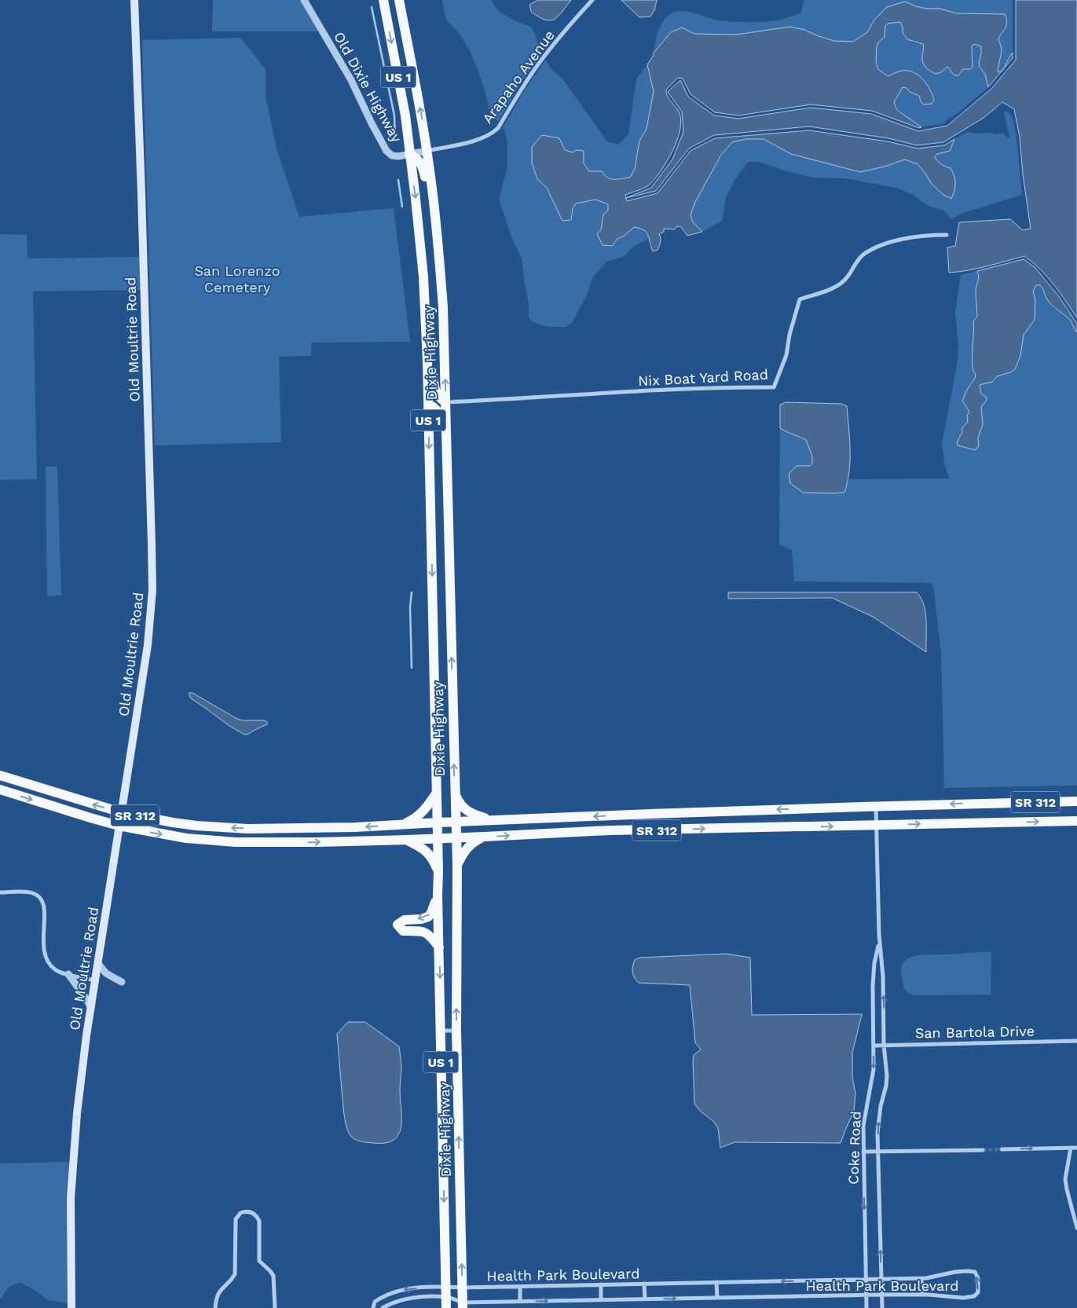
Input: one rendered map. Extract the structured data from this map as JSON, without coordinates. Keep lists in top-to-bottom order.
{
  "streets": {
    "main road": [
      "US 1",
      "Old Moultrie Road",
      "Dixie Highway",
      "SR 312"
    ],
    "street": [
      "Arapaho Avenue",
      "Old Dixie Highway",
      "Nix Boat Yard Road",
      "San Bartola Drive",
      "Coke Road",
      "Health Park Boulevard"
    ]
  },
  "crossings": [
    ["US 1", "Arapaho Avenue"],
    ["US 1", "Old Dixie Highway"],
    ["US 1", "Dixie Highway"],
    ["Arapaho Avenue", "Old Dixie Highway"],
    ["Arapaho Avenue", "Dixie Highway"],
    ["Old Dixie Highway", "Dixie Highway"],
    ["Old Moultrie Road", "SR 312"],
    ["Dixie Highway", "Nix Boat Yard Road"],
    ["Dixie Highway", "SR 312"],
    ["Dixie Highway", "Health Park Boulevard"],
    ["SR 312", "Coke Road"],
    ["San Bartola Drive", "Coke Road"],
    ["Coke Road", "Health Park Boulevard"]
  ],
  "parks": ["San Lorenzo Cemetery"]
}
